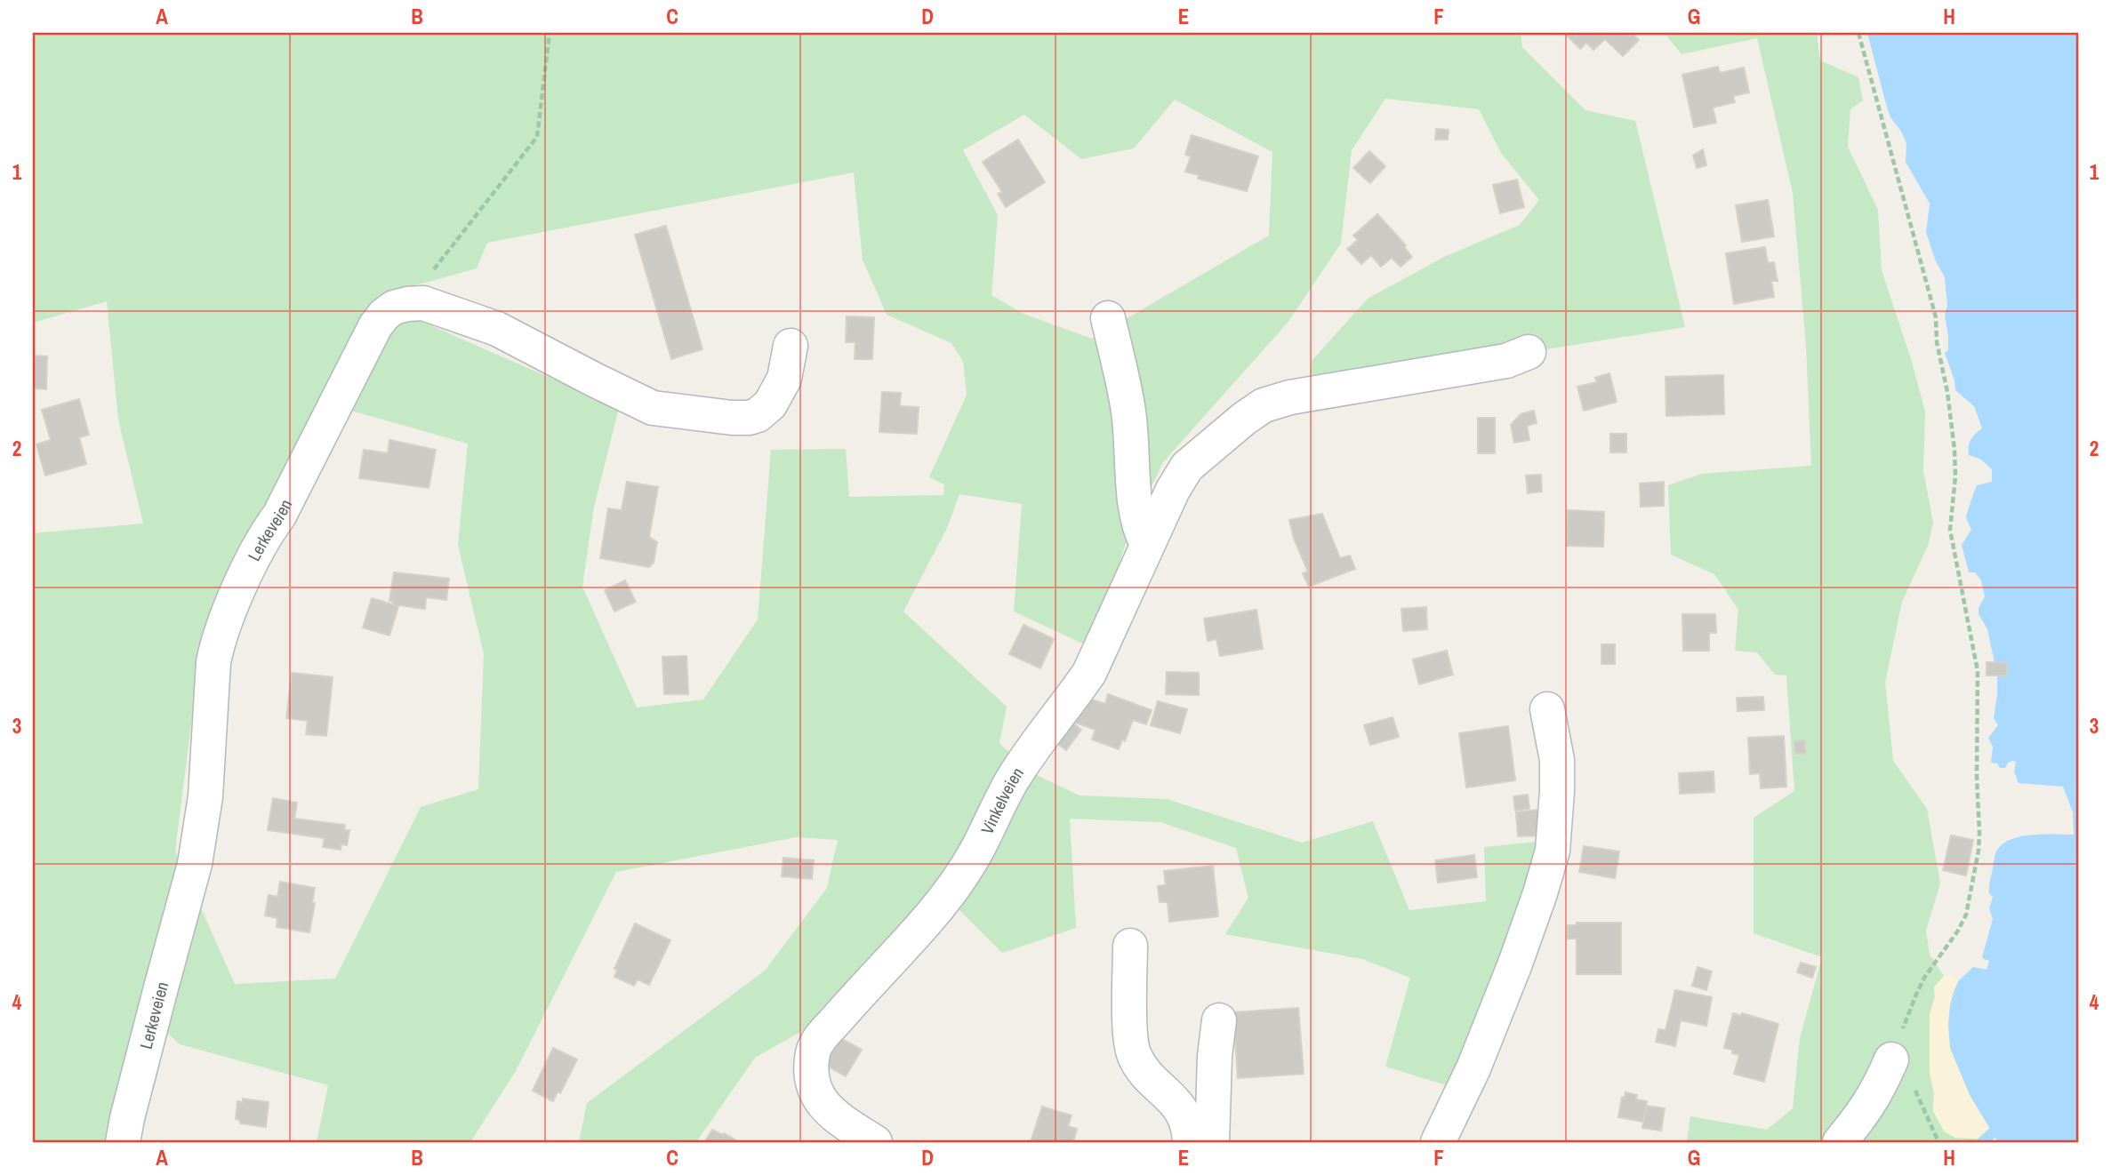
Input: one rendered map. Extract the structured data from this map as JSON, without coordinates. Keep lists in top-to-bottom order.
{
  "streets": {
    "street": ["Lerkeveien", "Vinkelveien"]
  },
  "grid": {
    "columns": [
      "A",
      "B",
      "C",
      "D",
      "E",
      "F",
      "G",
      "H"
    ],
    "rows": [
      "1",
      "2",
      "3",
      "4"
    ]
  }
}
